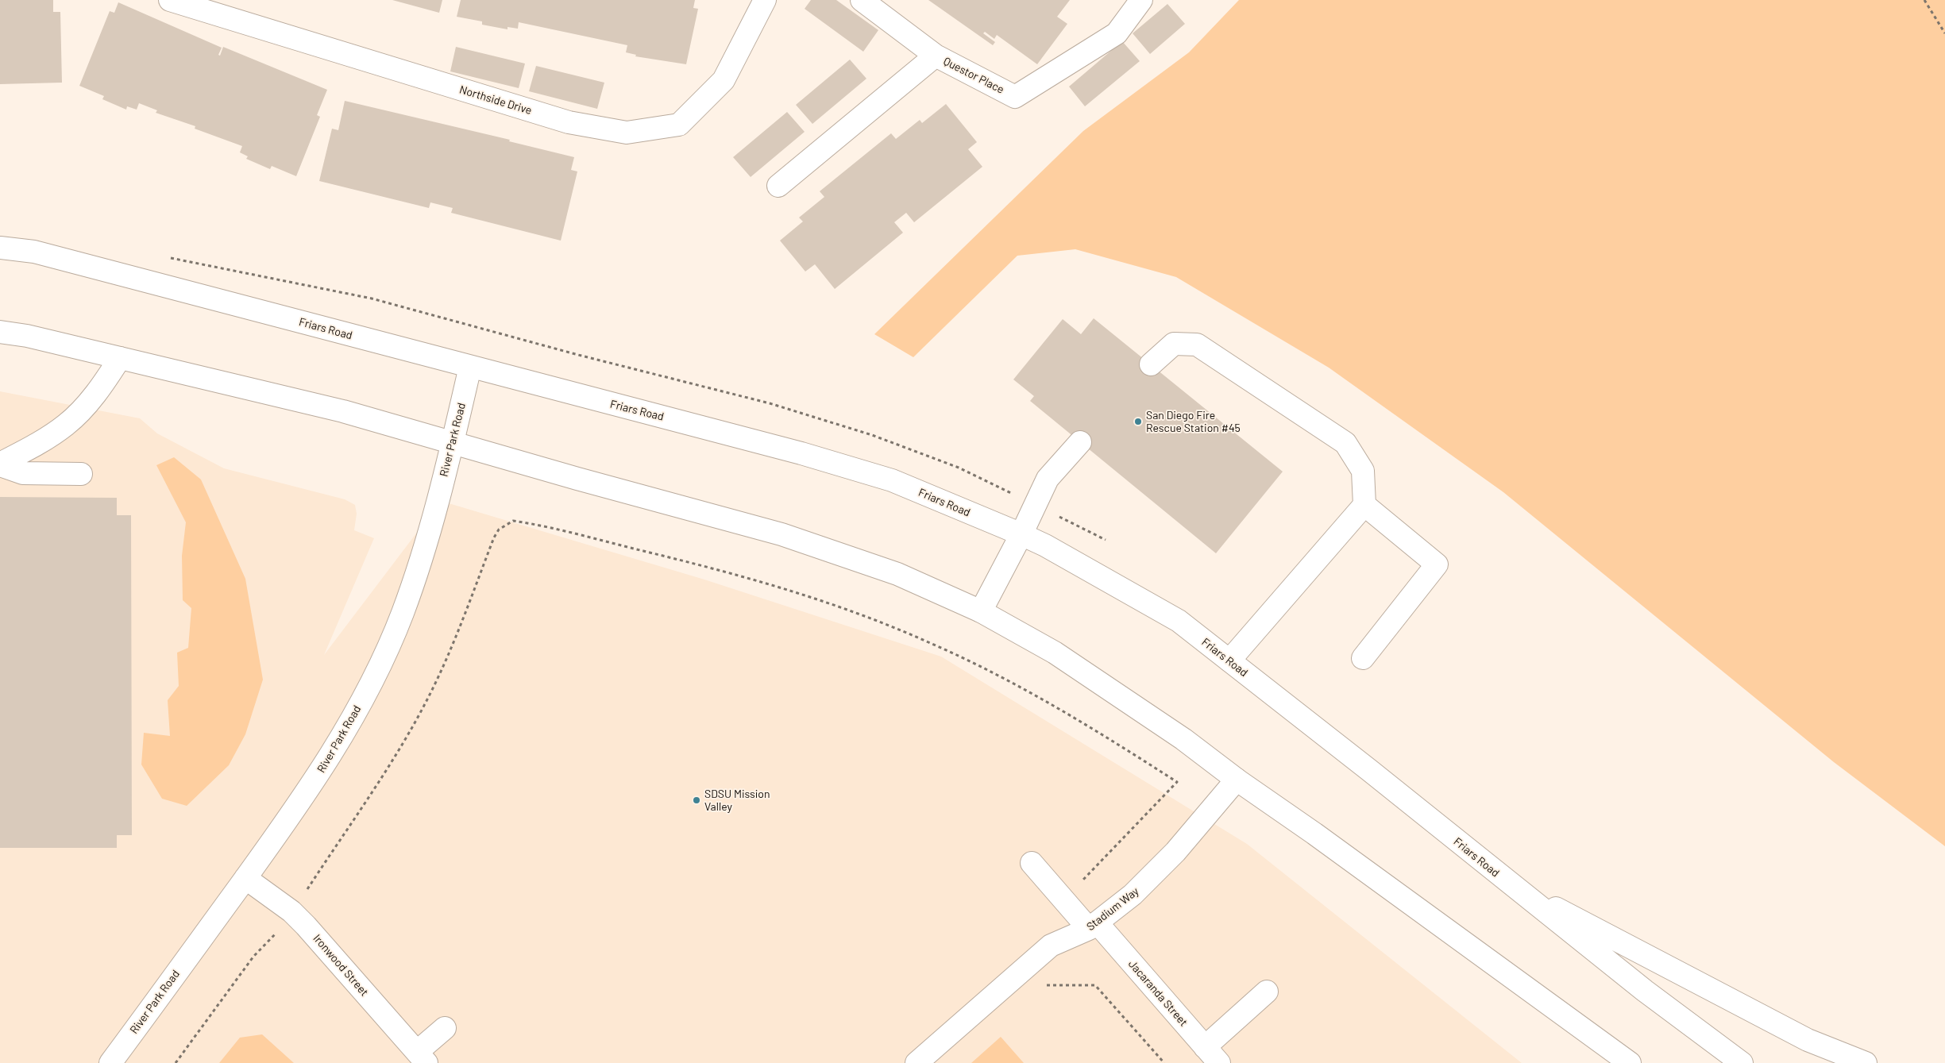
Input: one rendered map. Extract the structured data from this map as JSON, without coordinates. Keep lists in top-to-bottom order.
{
  "streets": {
    "main road": [
      "Questor Place",
      "Northside Drive",
      "Friars Road",
      "River Park Road",
      "Stadium Way",
      "Ironwood Street",
      "Jacaranda Street"
    ]
  },
  "crossings": [
    ["Friars Road", "River Park Road"],
    ["River Park Road", "Ironwood Street"],
    ["Stadium Way", "Jacaranda Street"]
  ],
  "places": ["San Diego Fire Rescue Station #45", "SDSU Mission Valley"]
}
